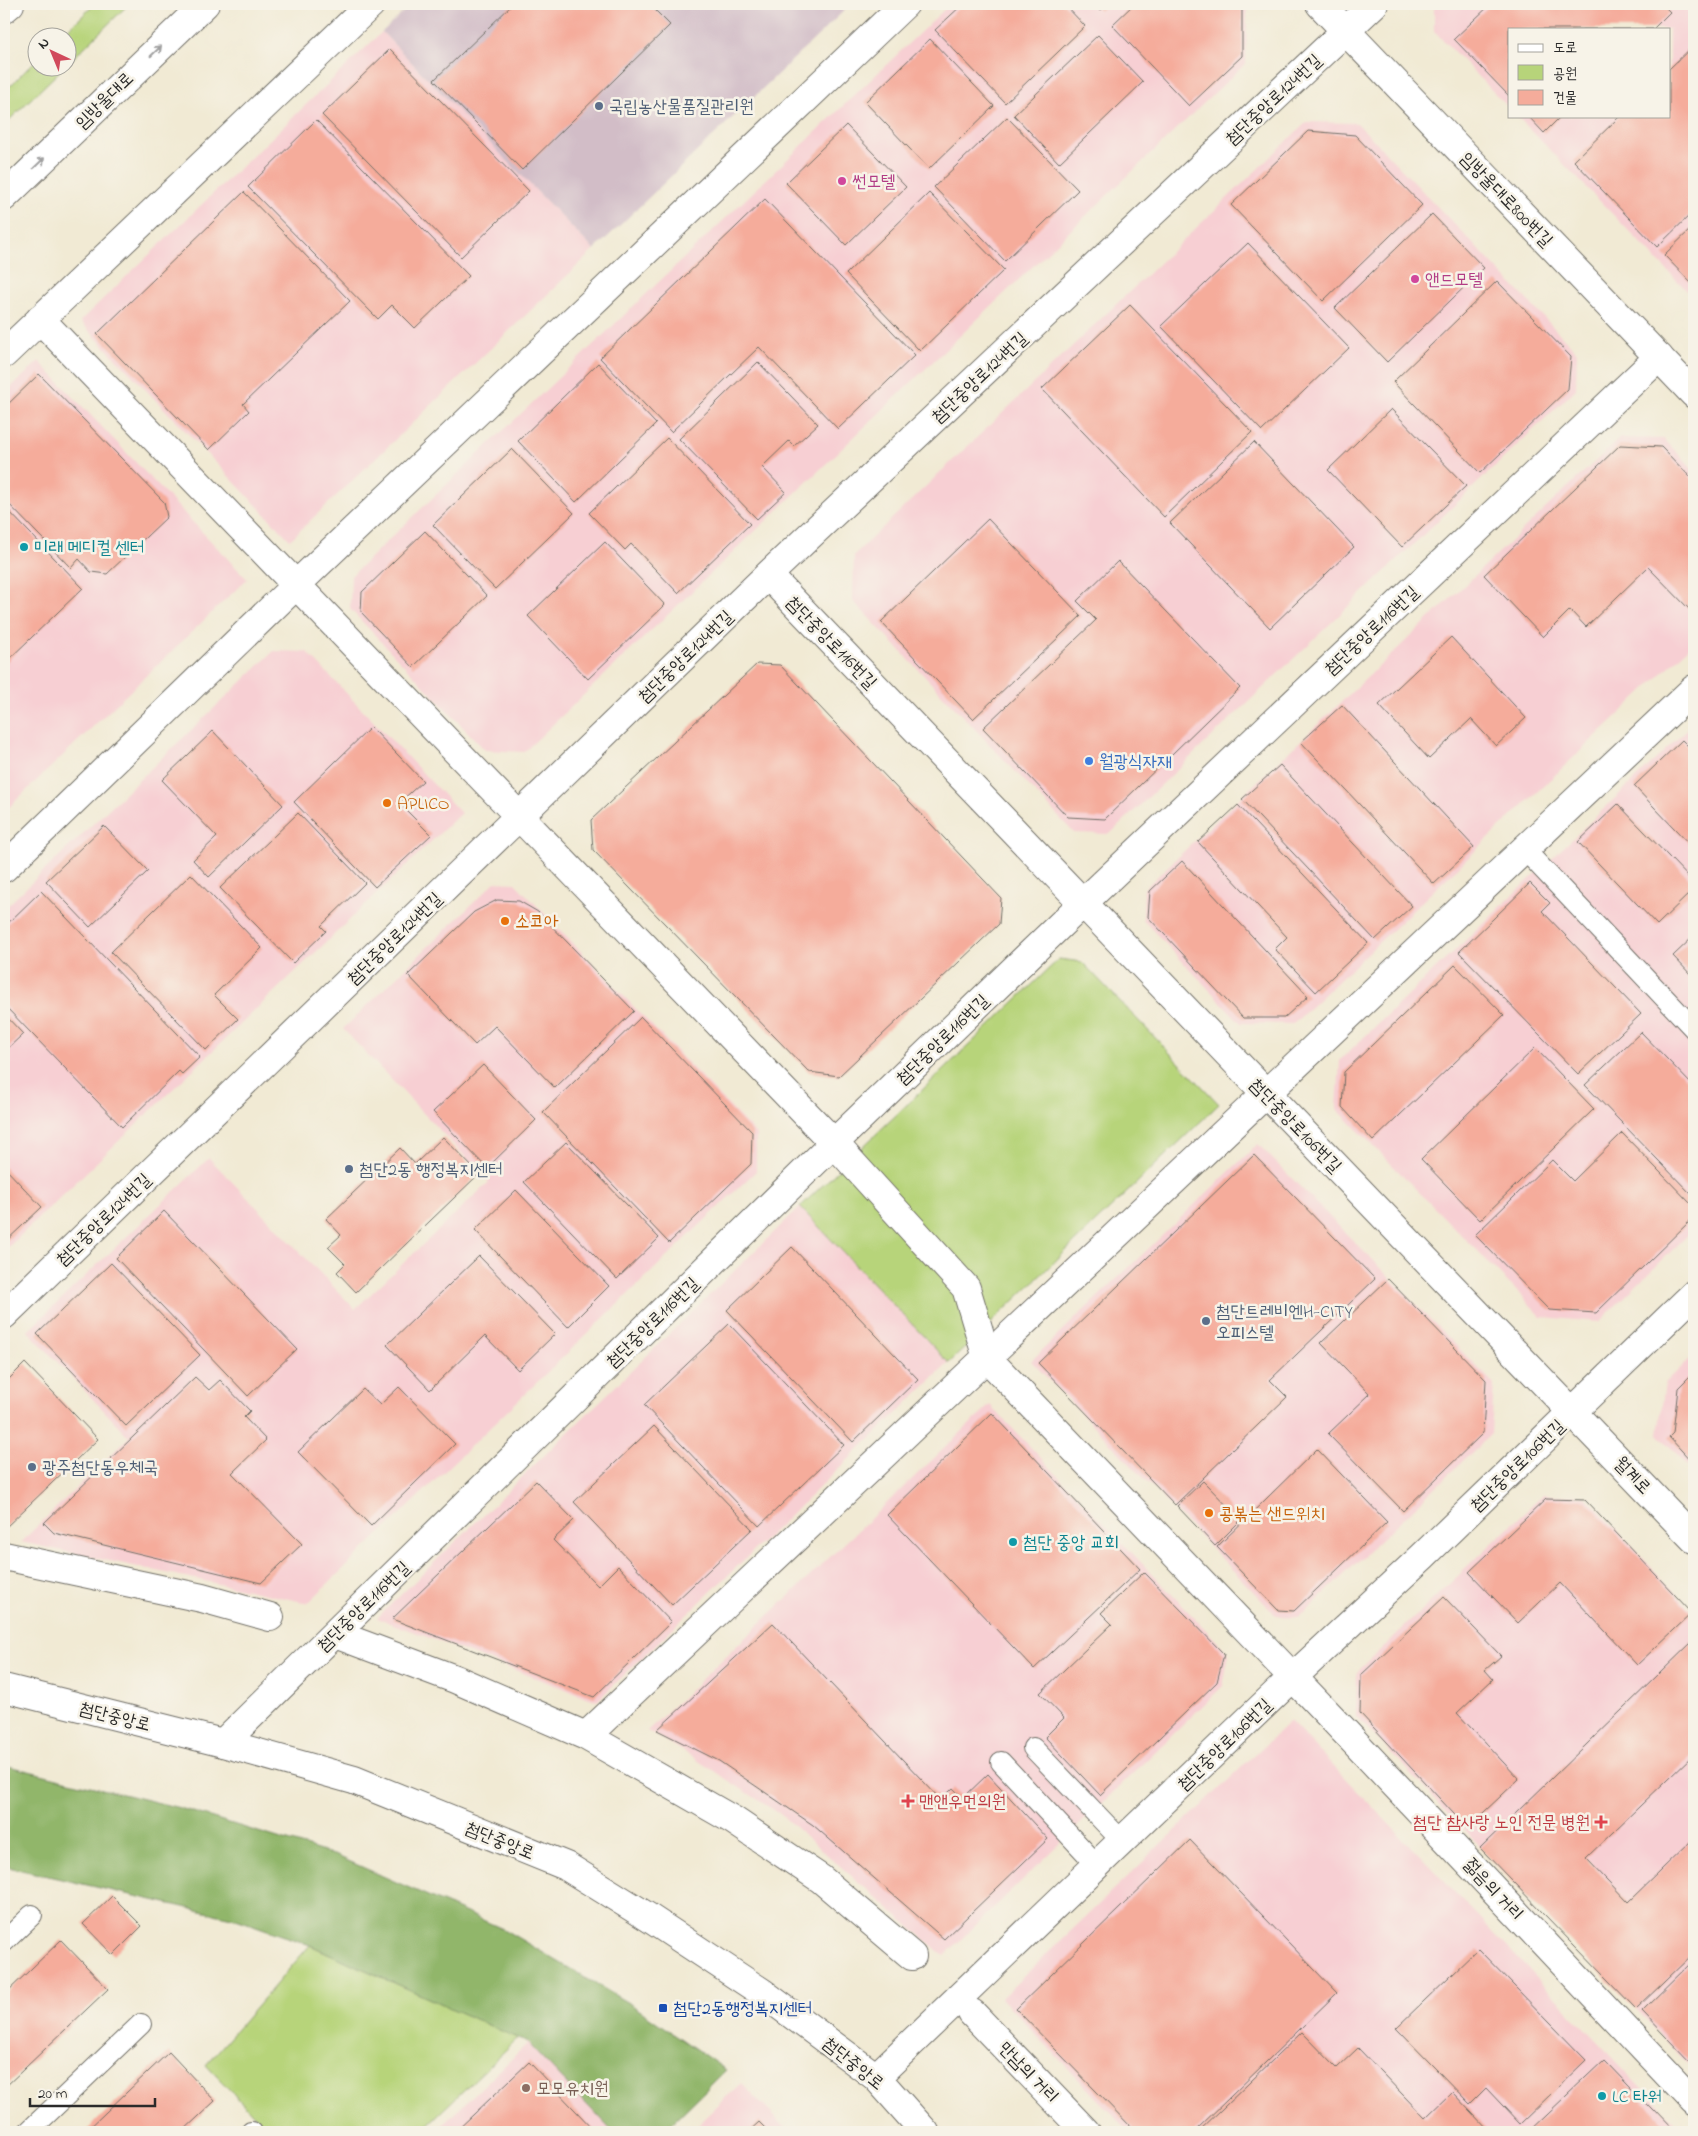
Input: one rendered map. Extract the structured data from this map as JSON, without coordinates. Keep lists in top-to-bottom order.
{
  "streets": {
    "street": [
      "첨단중앙로124번길",
      "임방울대로",
      "임방울대로800번길",
      "첨단중앙로116번길",
      "첨단중앙로106번길",
      "월계로",
      "첨단중앙로",
      "젊음의 거리",
      "만남의 거리"
    ]
  },
  "crossings": [
    ["첨단중앙로124번길", "임방울대로800번길"],
    ["첨단중앙로124번길", "첨단중앙로116번길"],
    ["임방울대로800번길", "첨단중앙로116번길"],
    ["첨단중앙로116번길", "첨단중앙로106번길"],
    ["첨단중앙로116번길", "첨단중앙로"],
    ["첨단중앙로106번길", "월계로"],
    ["첨단중앙로106번길", "첨단중앙로"],
    ["첨단중앙로106번길", "젊음의 거리"]
  ],
  "places": {
    "other": [
      "국립농산물품질관리원",
      "썬모텔",
      "앤드모텔",
      "미래 메디컬 센터",
      "월광식자재",
      "APLICO",
      "소코아",
      "첨단2동 행정복지센터",
      "첨단트레비엔H-CITY 오피스텔",
      "광주첨단동우체국",
      "콩볶는 샌드위치",
      "첨단 중앙 교회",
      "모모유치원",
      "LC 타워"
    ],
    "health": ["맨앤우먼의원", "첨단 참사랑 노인 전문 병원"],
    "transit": ["첨단2동행정복지센터"]
  },
  "legend": ["도로", "공원", "건물"],
  "scale_bar": "20 m",
  "north": "top left"
}
